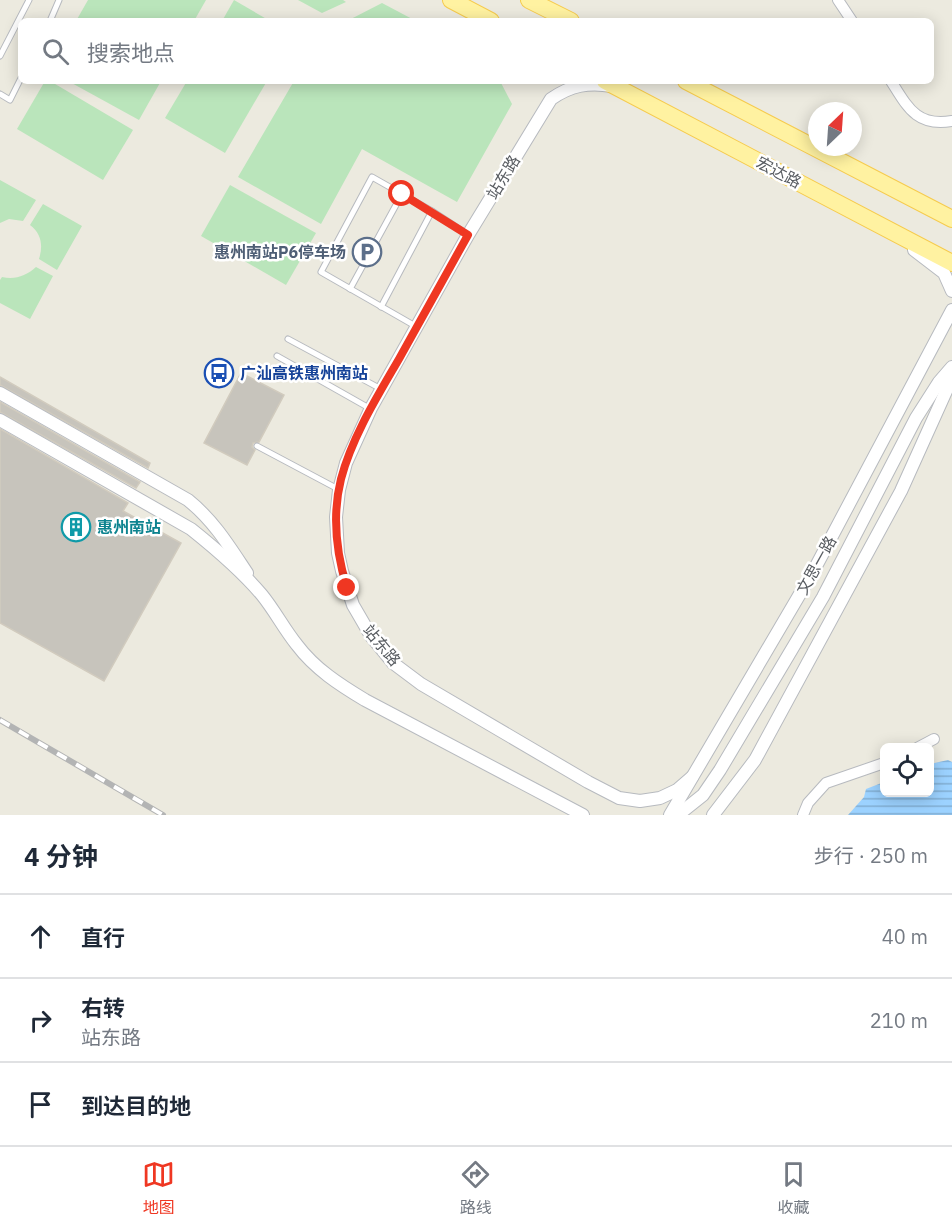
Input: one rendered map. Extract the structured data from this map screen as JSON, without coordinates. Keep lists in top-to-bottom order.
{
  "streets": {
    "main road": ["宏达路"],
    "street": ["站东路", "文思一路"]
  },
  "crossings": [
    ["宏达路", "站东路"],
    ["站东路", "文思一路"]
  ],
  "places": {
    "parking": ["惠州南站P6停车场"],
    "bus stop": ["广汕高铁惠州南站"],
    "building": ["惠州南站"]
  },
  "north": "top right",
  "page": {
    "search": "搜索地点",
    "heading": ["4 分钟", "步行 · 250 m"],
    "list": [
      ["直行", "40 m"],
      ["右转", "站东路", "210 m"],
      "到达目的地"
    ],
    "nav": ["地图", "路线", "收藏"]
  }
}
